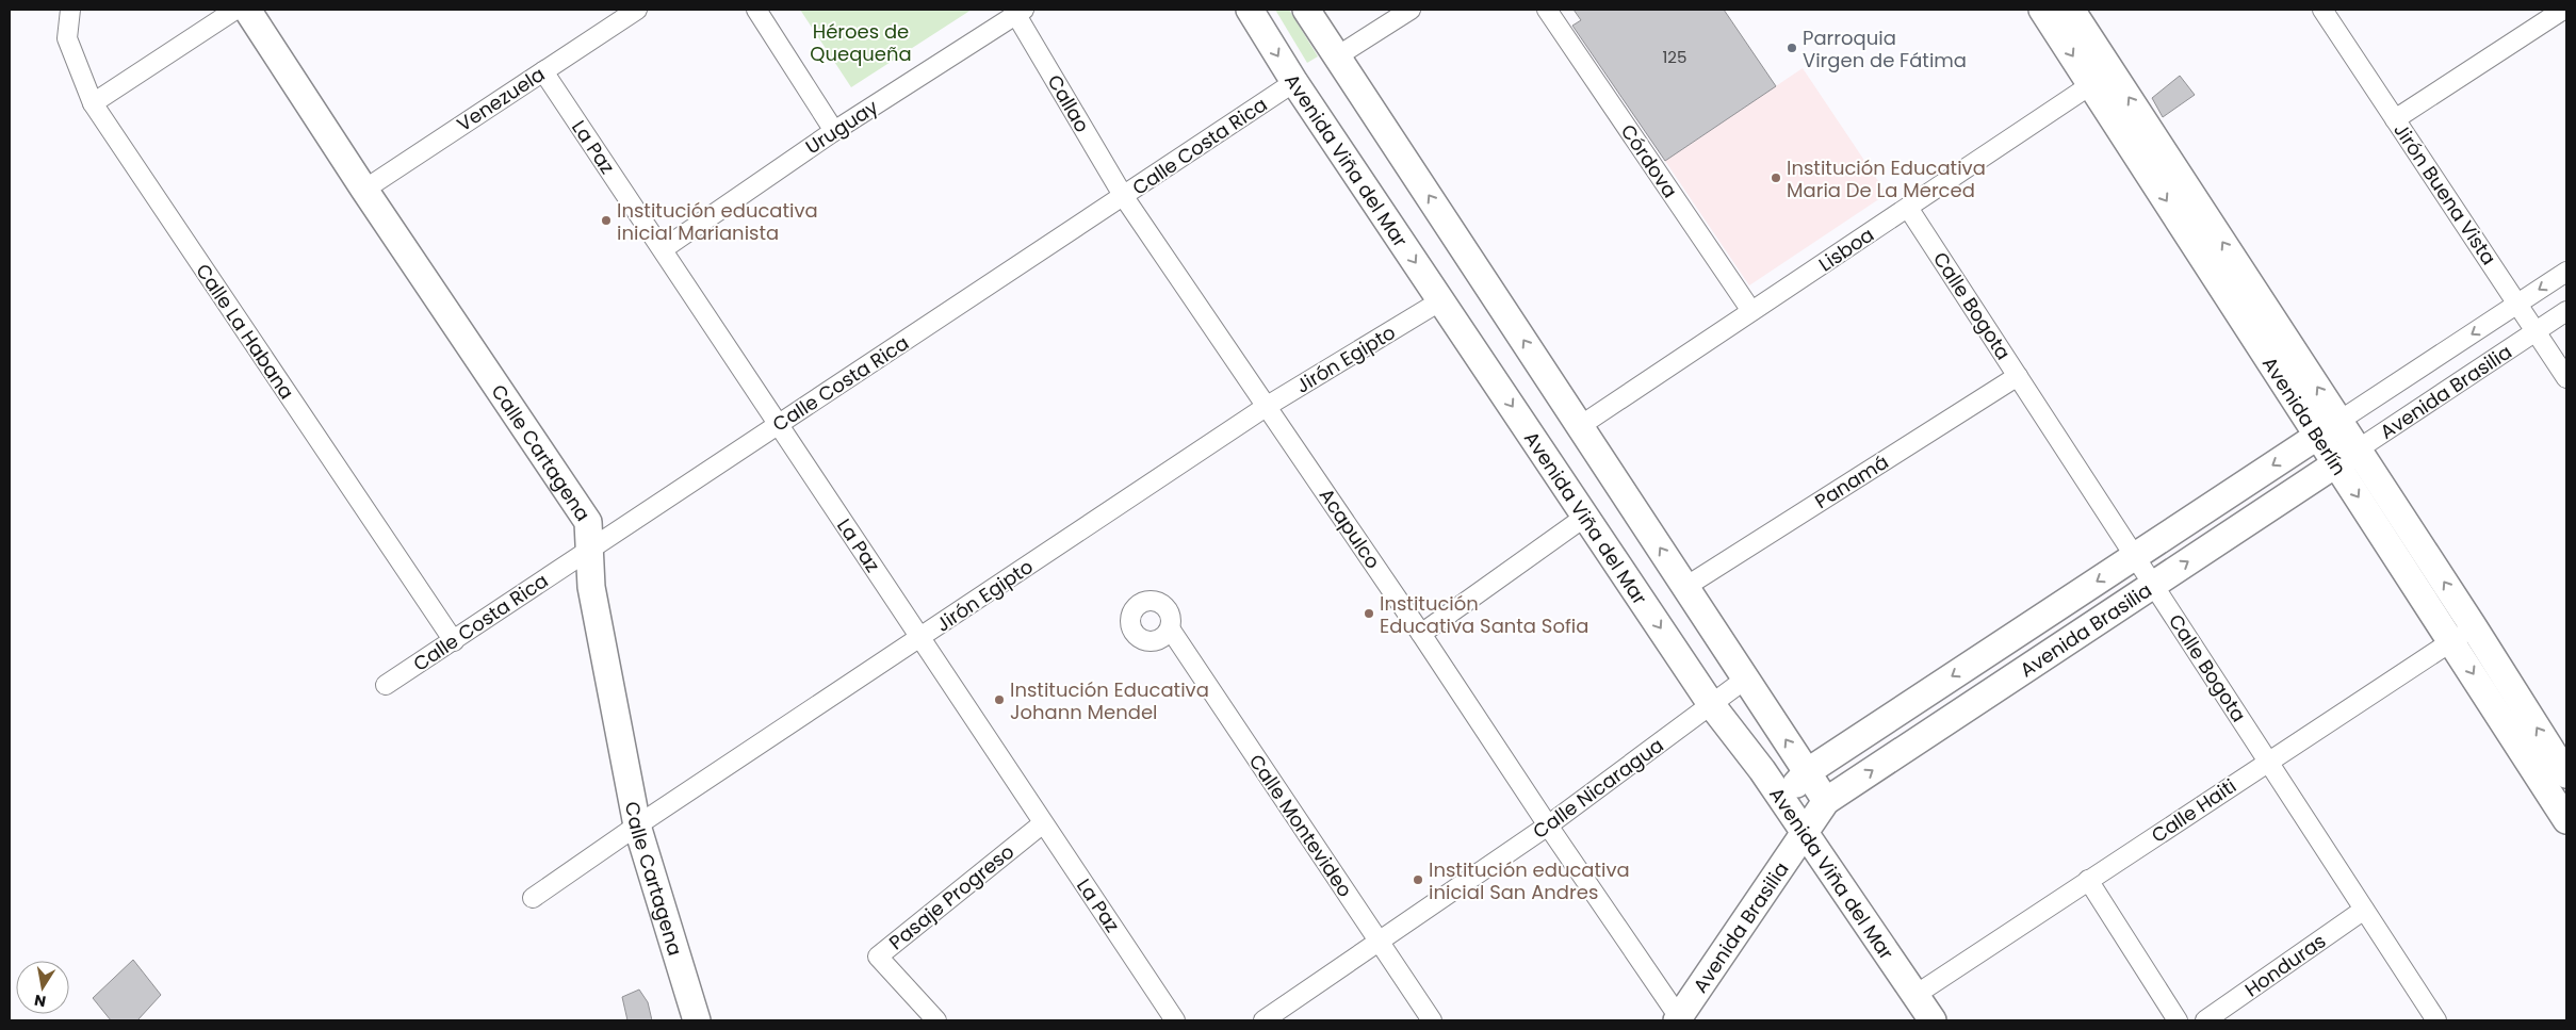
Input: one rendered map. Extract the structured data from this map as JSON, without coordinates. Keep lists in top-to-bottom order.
{
  "streets": {
    "street": [
      "Venezuela",
      "Callao",
      "Uruguay",
      "Calle Costa Rica",
      "La Paz",
      "Avenida Viña del Mar",
      "Córdova",
      "Jirón Buena Vista",
      "Lisboa",
      "Calle Bogota",
      "Calle La Habana",
      "Jirón Egipto",
      "Avenida Brasilia",
      "Avenida Berlín",
      "Calle Cartagena",
      "Panamá",
      "Acapulco",
      "Calle Nicaragua",
      "Calle Haiti",
      "Calle Montevideo",
      "Pasaje Progreso",
      "Honduras"
    ]
  },
  "crossings": [
    ["Venezuela", "La Paz"],
    ["Venezuela", "Calle Cartagena"],
    ["Callao", "Uruguay"],
    ["Callao", "Calle Costa Rica"],
    ["Callao", "Acapulco"],
    ["Uruguay", "La Paz"],
    ["Calle Costa Rica", "La Paz"],
    ["Calle Costa Rica", "Avenida Viña del Mar"],
    ["Calle Costa Rica", "Calle La Habana"],
    ["Calle Costa Rica", "Calle Cartagena"],
    ["Calle Costa Rica", "Acapulco"],
    ["La Paz", "Jirón Egipto"],
    ["La Paz", "Pasaje Progreso"],
    ["Avenida Viña del Mar", "Lisboa"],
    ["Avenida Viña del Mar", "Jirón Egipto"],
    ["Avenida Viña del Mar", "Avenida Brasilia"],
    ["Avenida Viña del Mar", "Panamá"],
    ["Avenida Viña del Mar", "Calle Nicaragua"],
    ["Avenida Viña del Mar", "Calle Haiti"],
    ["Córdova", "Lisboa"],
    ["Jirón Buena Vista", "Avenida Brasilia"],
    ["Lisboa", "Calle Bogota"],
    ["Lisboa", "Avenida Berlín"],
    ["Calle Bogota", "Avenida Brasilia"],
    ["Calle Bogota", "Panamá"],
    ["Calle Bogota", "Calle Haiti"],
    ["Calle Bogota", "Honduras"],
    ["Jirón Egipto", "Calle Cartagena"],
    ["Jirón Egipto", "Acapulco"],
    ["Avenida Brasilia", "Avenida Berlín"],
    ["Avenida Brasilia", "Acapulco"],
    ["Avenida Berlín", "Calle Haiti"],
    ["Acapulco", "Calle Nicaragua"],
    ["Calle Nicaragua", "Calle Montevideo"]
  ],
  "parks": ["Héroes de Quequeña"],
  "places": [
    "Parroquia Virgen de Fátima",
    "Institución Educativa Maria De La Merced",
    "Institución educativa inicial Marianista",
    "Institución Educativa Santa Sofia",
    "Institución Educativa Johann Mendel",
    "Institución educativa inicial San Andres"
  ],
  "house_numbers": ["125"],
  "north": "bottom"
}
